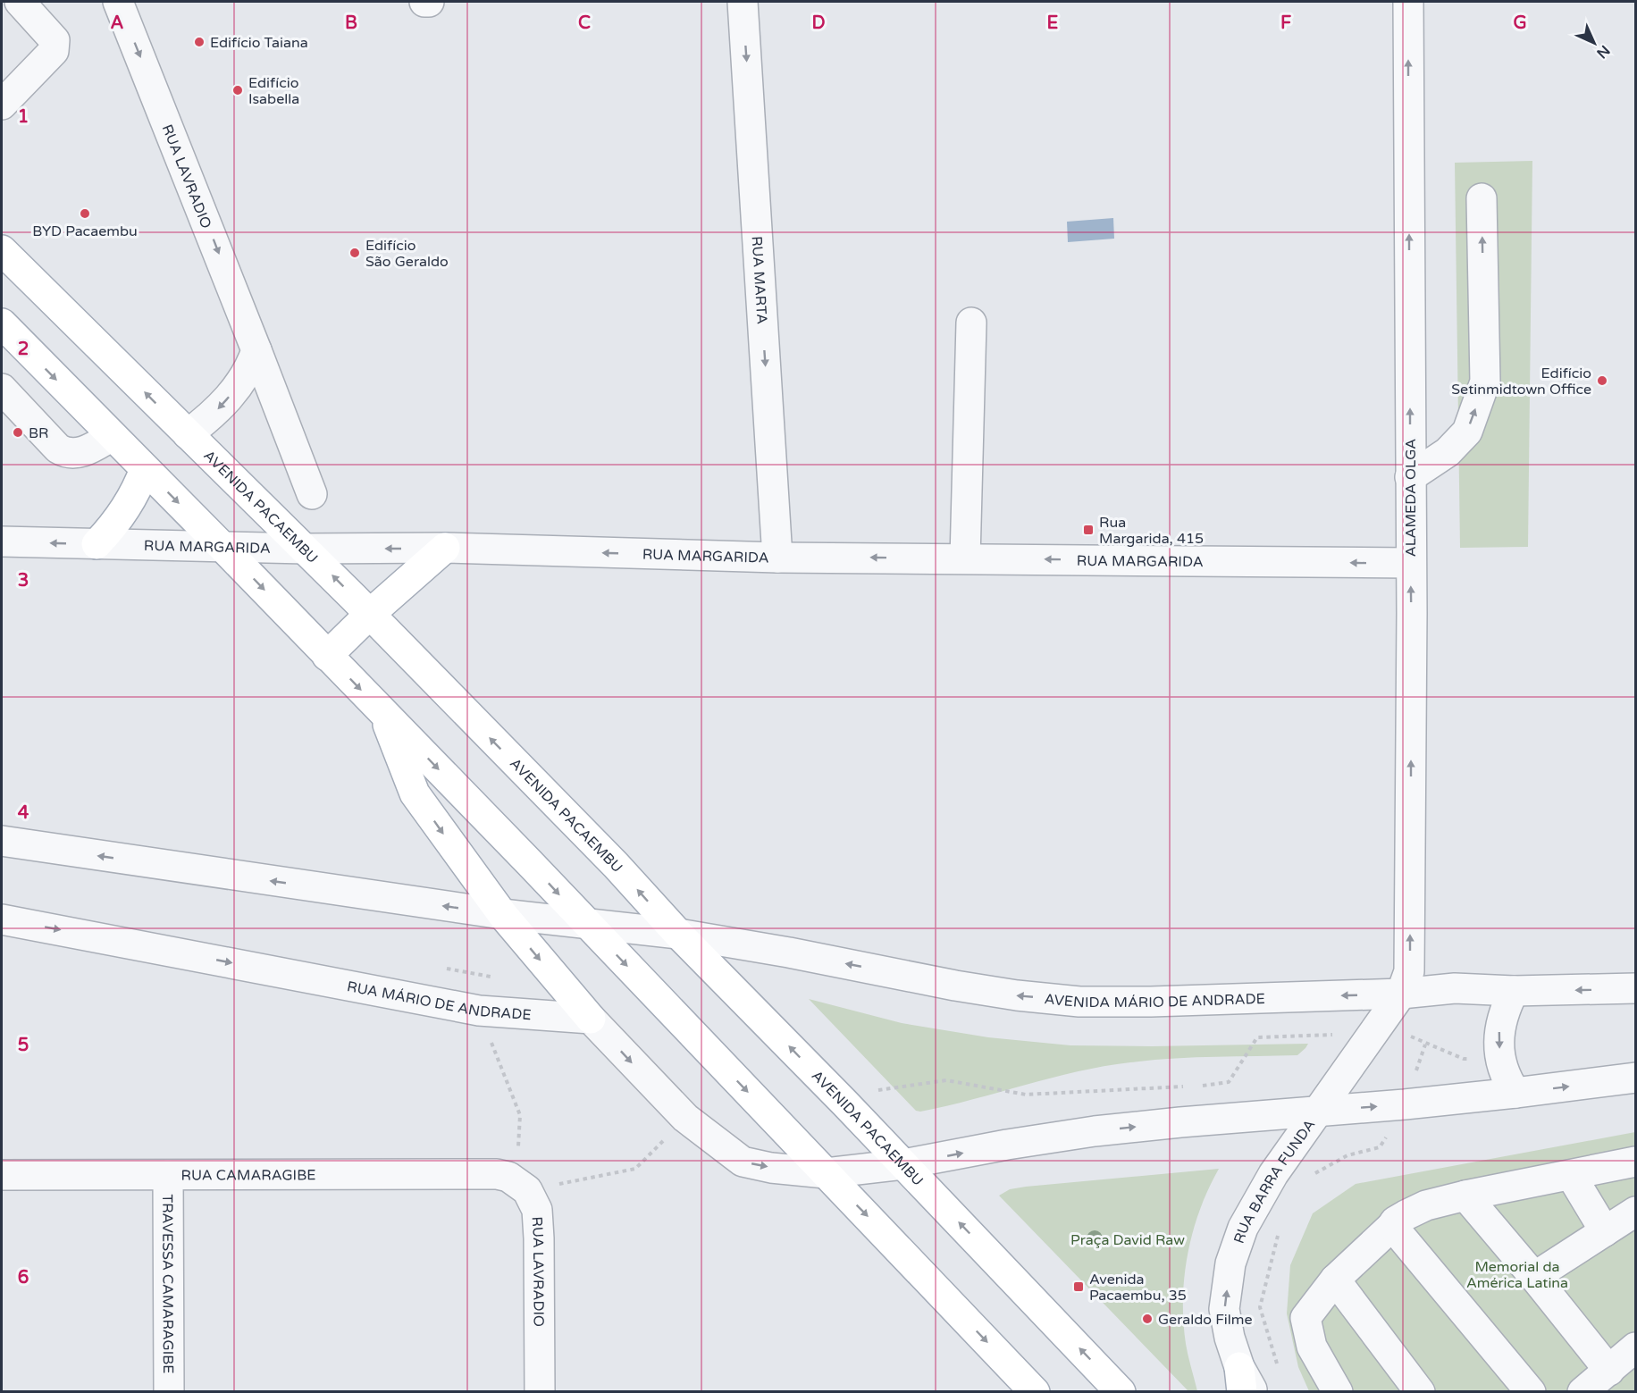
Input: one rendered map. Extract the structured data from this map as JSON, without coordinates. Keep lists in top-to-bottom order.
{
  "streets": {
    "main road": ["AVENIDA PACAEMBU"],
    "street": [
      "RUA LAVRADIO",
      "RUA MARTA",
      "ALAMEDA OLGA",
      "RUA MARGARIDA",
      "AVENIDA MÁRIO DE ANDRADE",
      "RUA MÁRIO DE ANDRADE",
      "RUA CAMARAGIBE",
      "RUA BARRA FUNDA",
      "TRAVESSA CAMARAGIBE"
    ]
  },
  "crossings": [
    ["RUA LAVRADIO", "RUA CAMARAGIBE"],
    ["RUA MARTA", "RUA MARGARIDA"],
    ["ALAMEDA OLGA", "RUA MARGARIDA"],
    ["ALAMEDA OLGA", "AVENIDA MÁRIO DE ANDRADE"],
    ["ALAMEDA OLGA", "RUA BARRA FUNDA"],
    ["AVENIDA PACAEMBU", "RUA MARGARIDA"],
    ["AVENIDA PACAEMBU", "AVENIDA MÁRIO DE ANDRADE"],
    ["AVENIDA MÁRIO DE ANDRADE", "RUA BARRA FUNDA"],
    ["RUA CAMARAGIBE", "TRAVESSA CAMARAGIBE"]
  ],
  "one_way": ["RUA LAVRADIO", "RUA MARGARIDA", "RUA BARRA FUNDA"],
  "parks": ["Praça David Raw", "Memorial da América Latina"],
  "places": {
    "other": [
      "Edifício Taiana",
      "Edifício Isabella",
      "BYD Pacaembu",
      "Edifício São Geraldo",
      "Edifício Setinmidtown Office",
      "BR",
      "Geraldo Filme"
    ],
    "transit": ["Rua Margarida, 415", "Avenida Pacaembu, 35"]
  },
  "north": "bottom right",
  "grid": {
    "columns": [
      "A",
      "B",
      "C",
      "D",
      "E",
      "F",
      "G"
    ],
    "rows": [
      "1",
      "2",
      "3",
      "4",
      "5",
      "6"
    ]
  }
}
